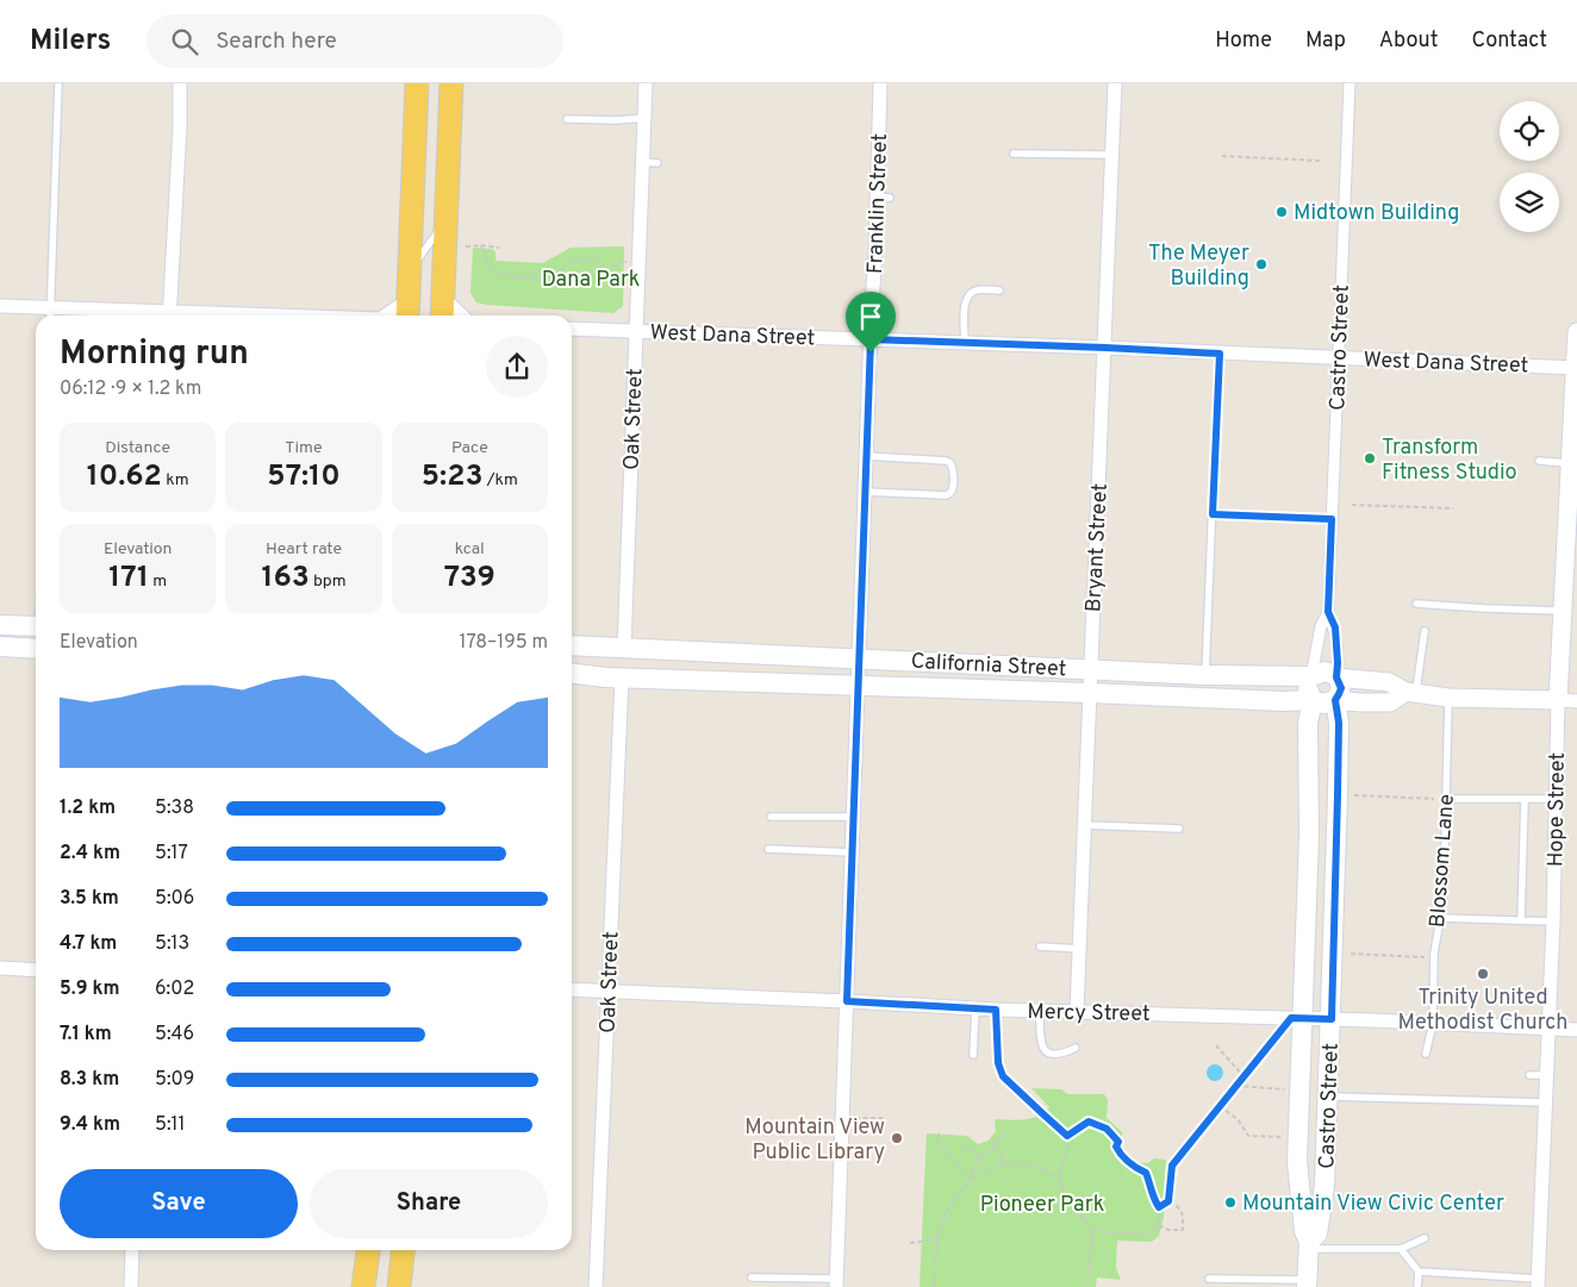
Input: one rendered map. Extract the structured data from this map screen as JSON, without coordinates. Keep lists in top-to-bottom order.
{
  "streets": {
    "main road": ["Castro Street", "California Street"],
    "street": [
      "Franklin Street",
      "West Dana Street",
      "Oak Street",
      "Bryant Street",
      "Hope Street",
      "Mercy Street"
    ],
    "lane": ["Blossom Lane"]
  },
  "crossings": [
    ["Franklin Street", "West Dana Street"],
    ["Franklin Street", "California Street"],
    ["Franklin Street", "Mercy Street"],
    ["West Dana Street", "Castro Street"],
    ["West Dana Street", "Oak Street"],
    ["West Dana Street", "Bryant Street"],
    ["West Dana Street", "Hope Street"],
    ["Castro Street", "California Street"],
    ["Castro Street", "Mercy Street"],
    ["Oak Street", "California Street"],
    ["Oak Street", "Mercy Street"],
    ["Bryant Street", "California Street"],
    ["Bryant Street", "Mercy Street"],
    ["California Street", "Hope Street"],
    ["California Street", "Blossom Lane"],
    ["Hope Street", "Mercy Street"],
    ["Blossom Lane", "Mercy Street"]
  ],
  "parks": ["Dana Park", "Pioneer Park"],
  "places": [
    "Midtown Building",
    "The Meyer Building",
    "Transform Fitness Studio",
    "Trinity United Methodist Church",
    "Mountain View Public Library",
    "Mountain View Civic Center"
  ],
  "page": {
    "header": "Milers",
    "search": "Search here",
    "nav": [
      "Home",
      "Map",
      "About",
      "Contact"
    ],
    "heading": ["Morning run", "06:12 · 9 × 1.2 km"],
    "stats": [
      ["Distance", "10.62 km"],
      ["Time", "57:10"],
      ["Pace", "5:23 /km"],
      ["Elevation", "171 m"],
      ["Heart rate", "163 bpm"],
      ["kcal", "739"]
    ],
    "chart": ["Elevation", "178–195 m"],
    "list": [
      {
        "name": "1.2 km",
        "note": "5:38"
      },
      {
        "name": "2.4 km",
        "note": "5:17"
      },
      {
        "name": "3.5 km",
        "note": "5:06"
      },
      {
        "name": "4.7 km",
        "note": "5:13"
      },
      {
        "name": "5.9 km",
        "note": "6:02"
      },
      {
        "name": "7.1 km",
        "note": "5:46"
      },
      {
        "name": "8.3 km",
        "note": "5:09"
      },
      {
        "name": "9.4 km",
        "note": "5:11"
      }
    ],
    "buttons": ["Save", "Share"]
  }
}
